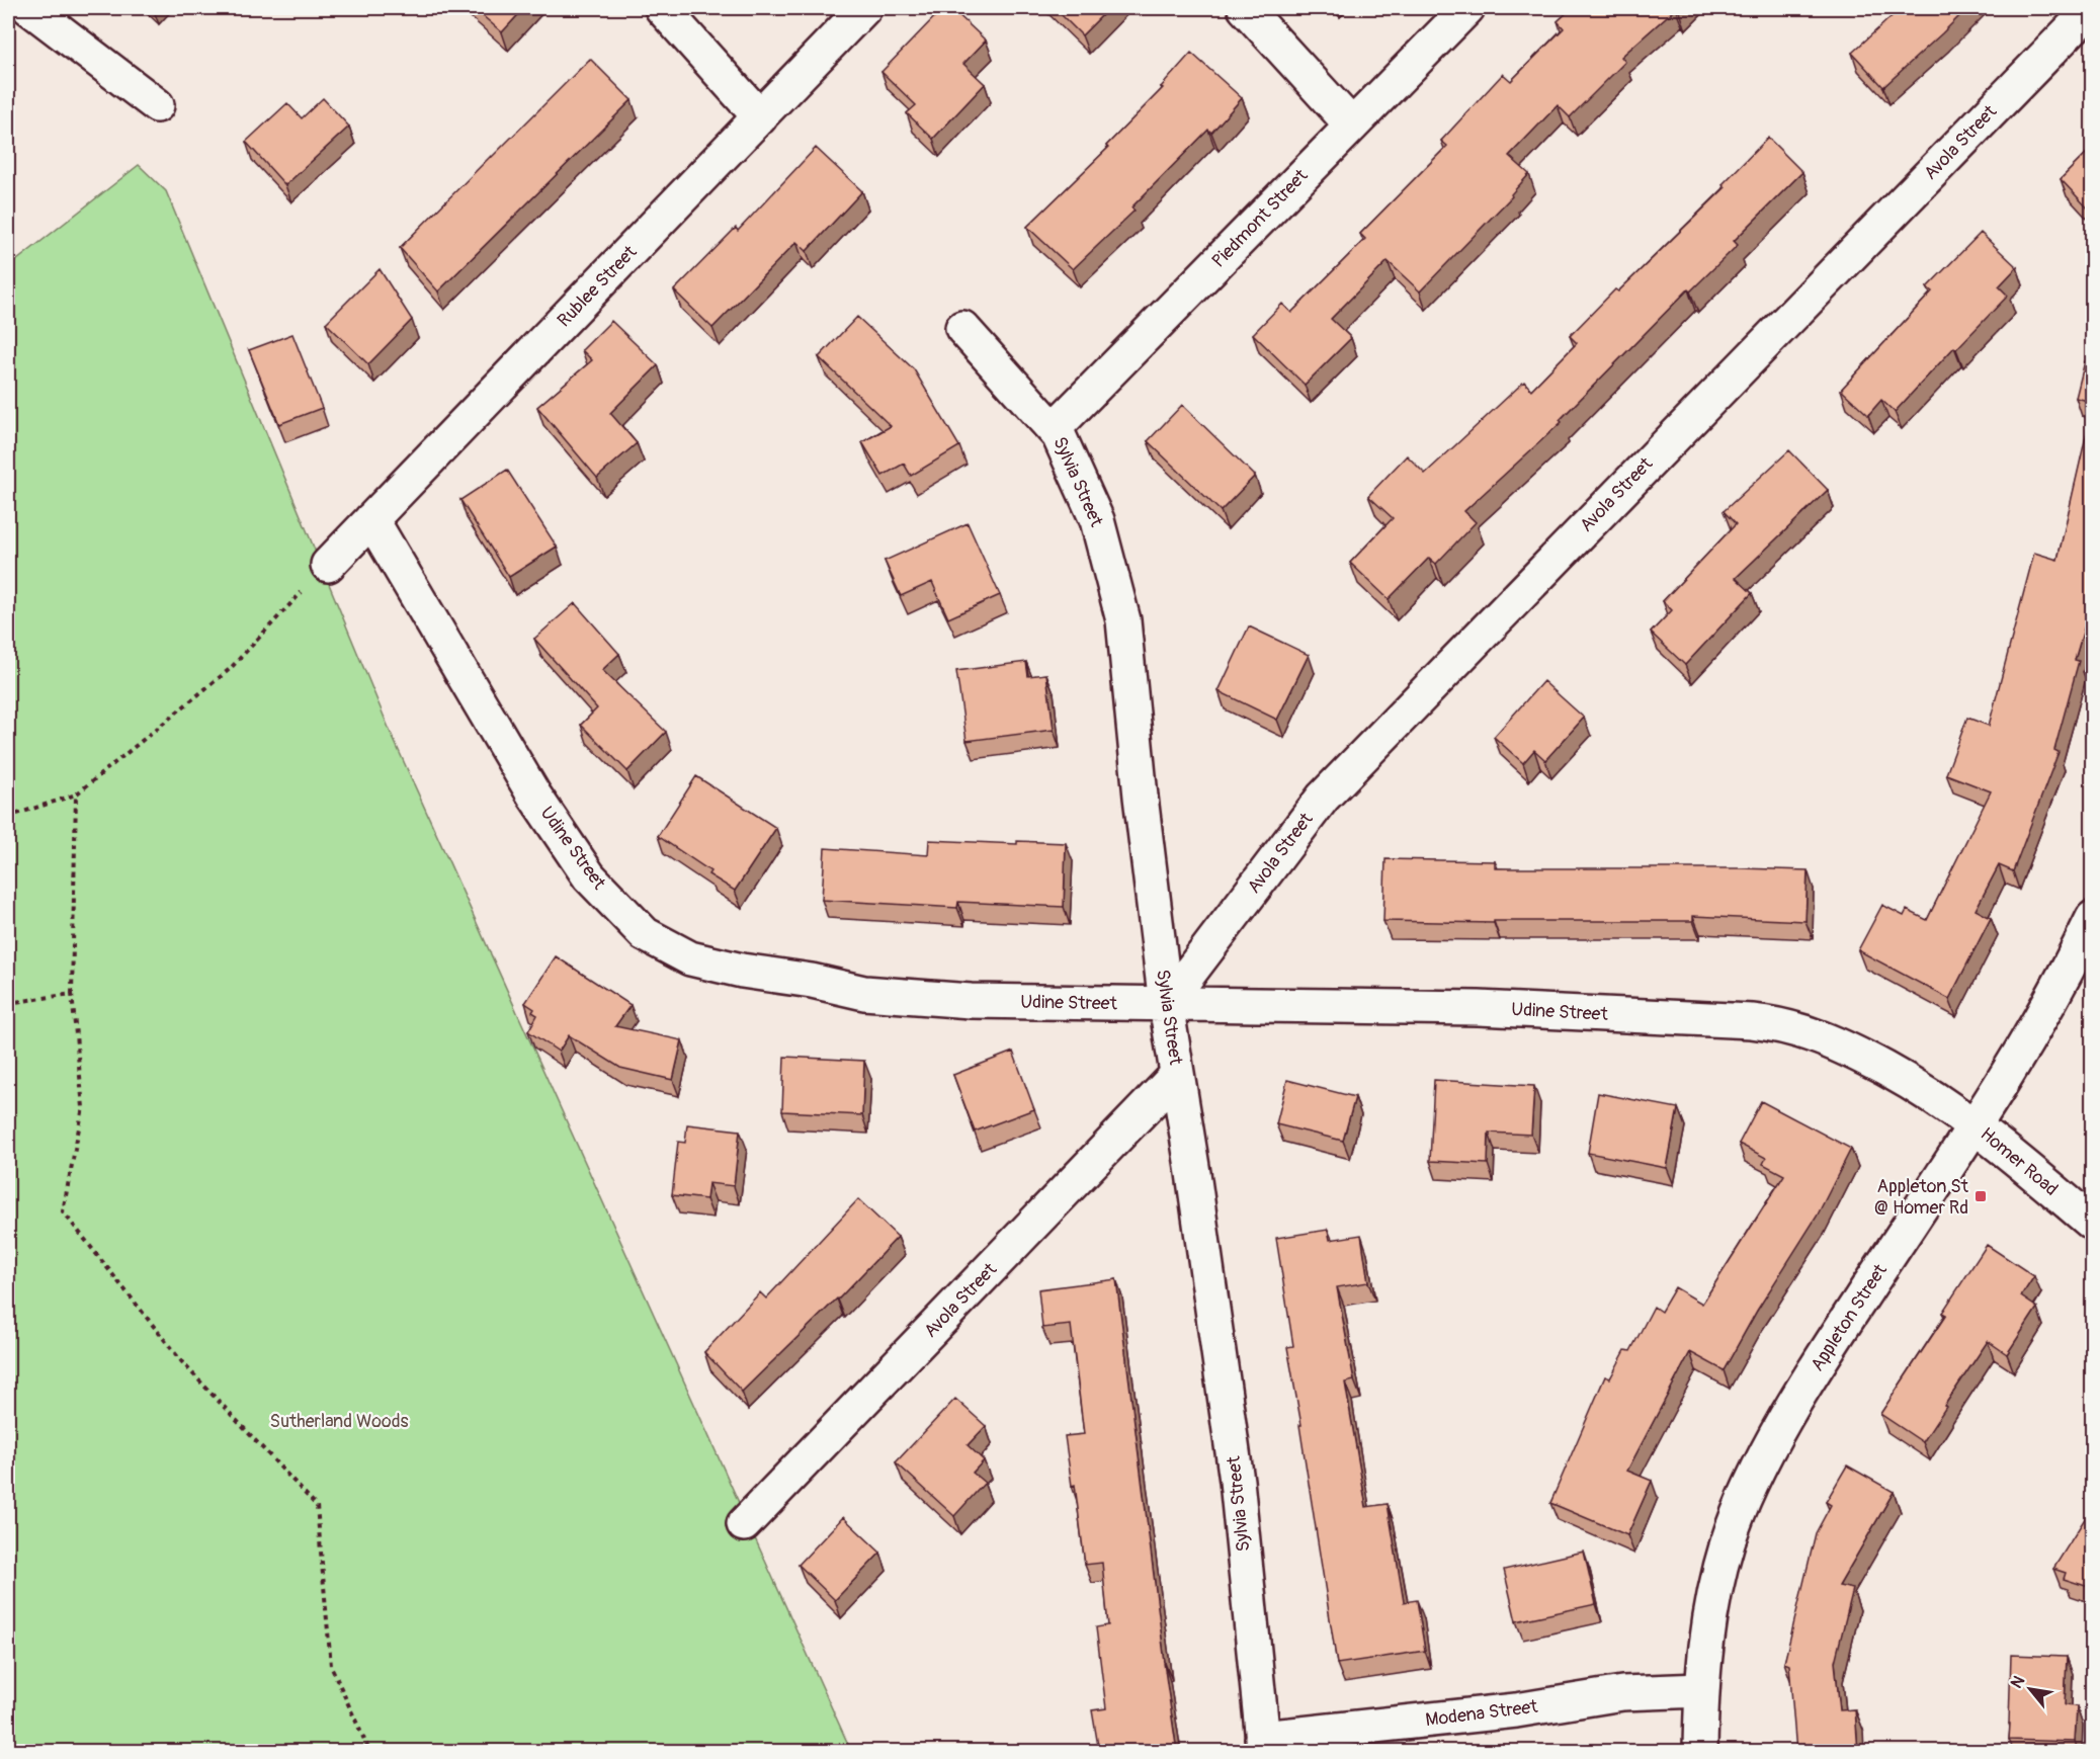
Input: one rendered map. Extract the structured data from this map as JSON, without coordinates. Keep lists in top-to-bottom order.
{
  "streets": {
    "street": [
      "Avola Street",
      "Piedmont Street",
      "Rublee Street",
      "Sylvia Street",
      "Udine Street",
      "Homer Road",
      "Appleton Street",
      "Modena Street"
    ]
  },
  "crossings": [
    ["Avola Street", "Sylvia Street"],
    ["Avola Street", "Udine Street"],
    ["Piedmont Street", "Sylvia Street"],
    ["Rublee Street", "Udine Street"],
    ["Sylvia Street", "Udine Street"],
    ["Sylvia Street", "Modena Street"],
    ["Udine Street", "Homer Road"],
    ["Udine Street", "Appleton Street"],
    ["Homer Road", "Appleton Street"],
    ["Appleton Street", "Modena Street"]
  ],
  "parks": ["Sutherland Woods"],
  "places": {
    "transit": ["Appleton St @ Homer Rd"]
  },
  "north": "top left"
}
